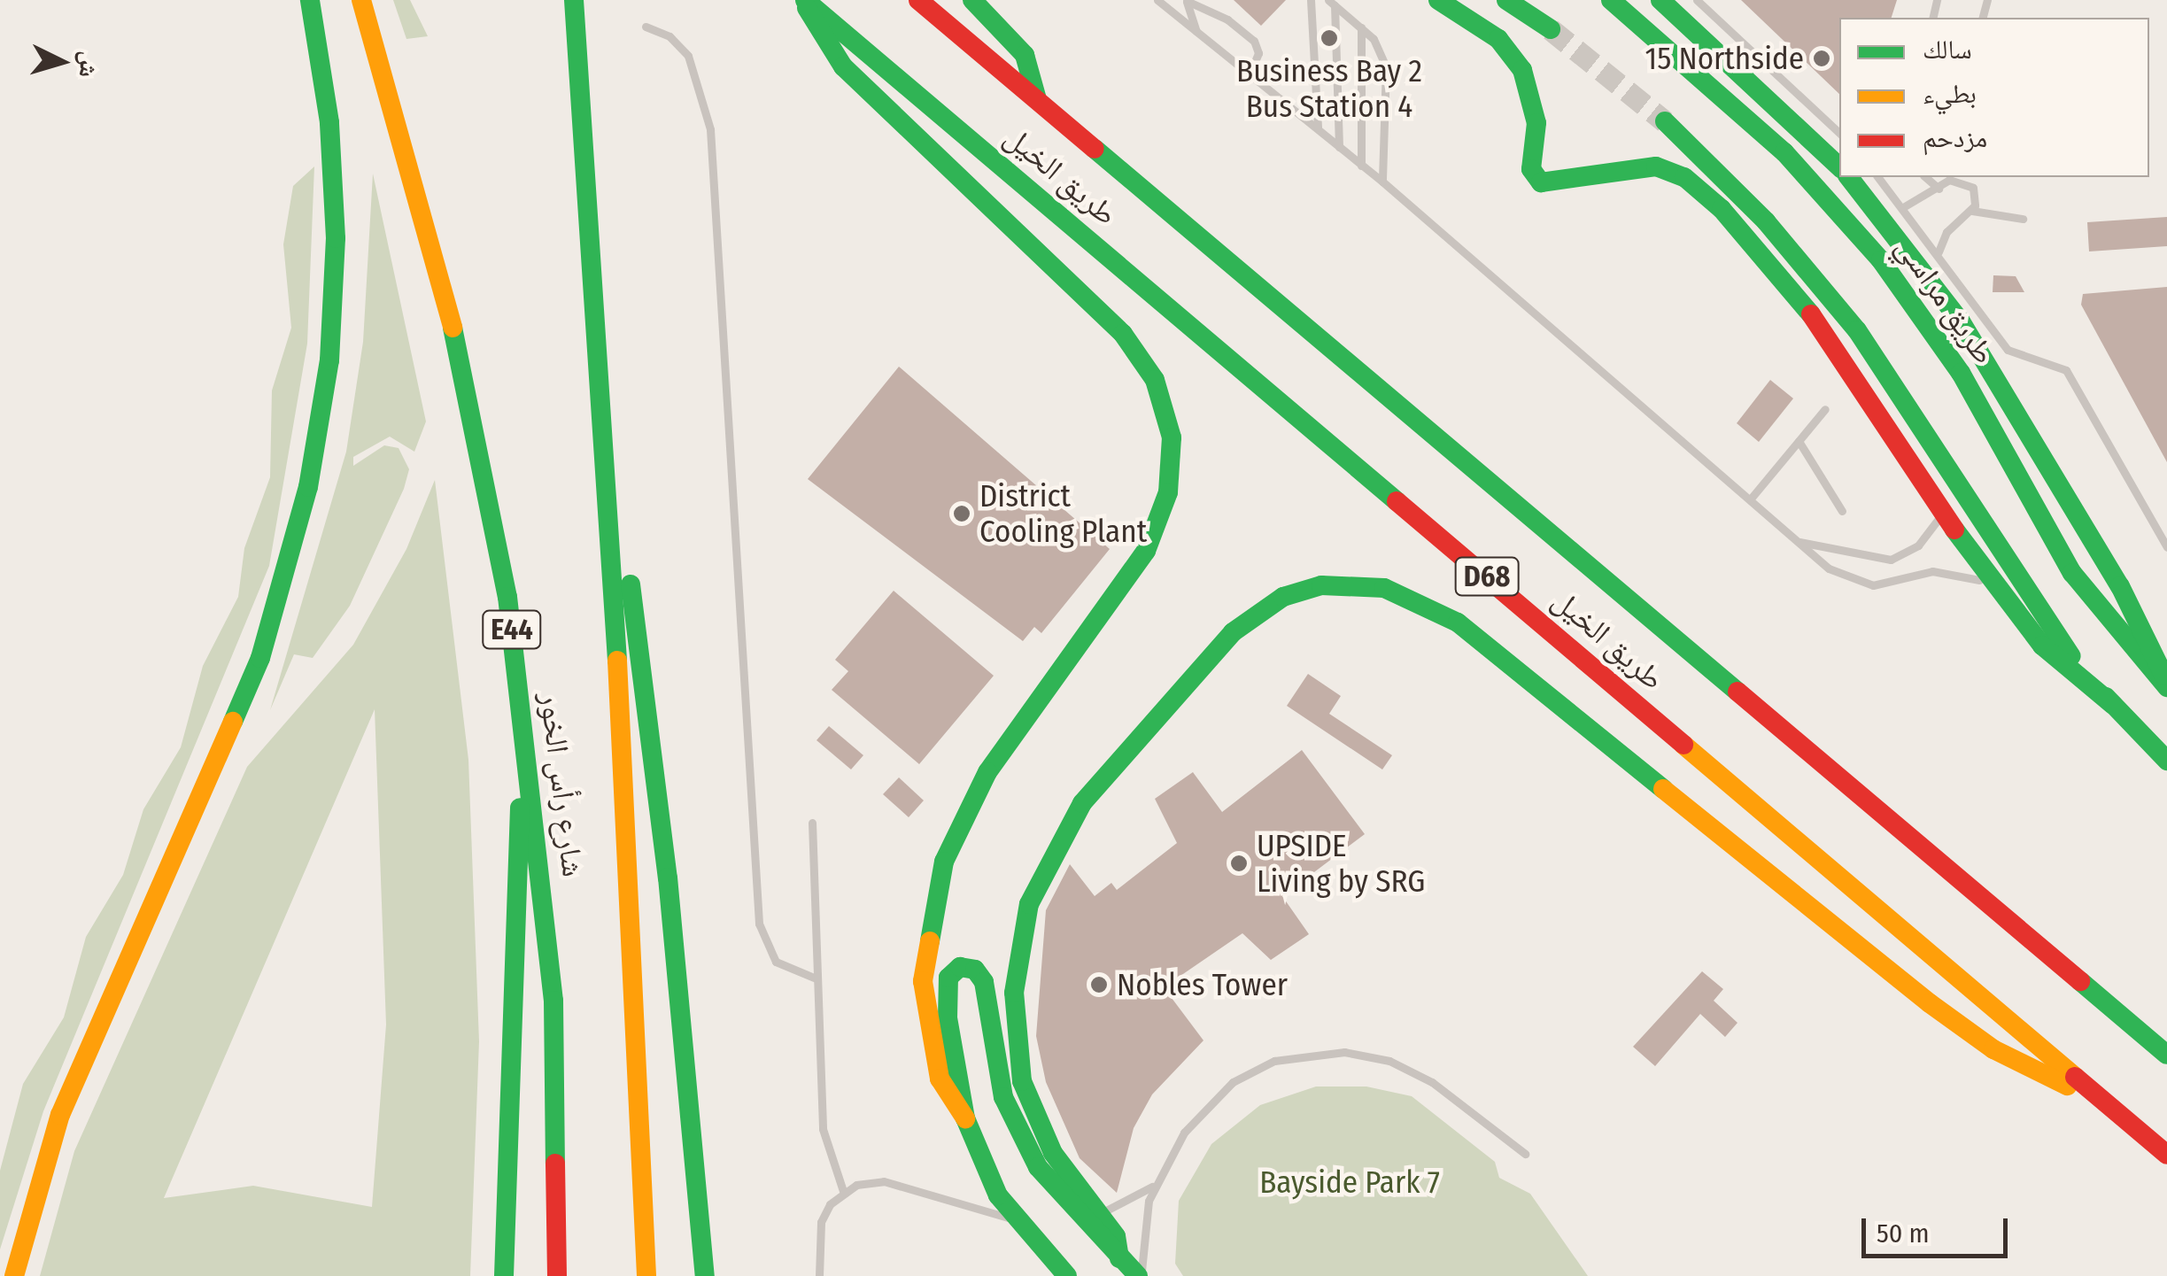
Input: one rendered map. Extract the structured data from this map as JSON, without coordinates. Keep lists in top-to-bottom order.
{
  "streets": {
    "main road": [
      "طريق الخيل",
      "طريق مراسي",
      "D68",
      "E44",
      "شارع رأس الخور"
    ]
  },
  "parks": ["Bayside Park 7"],
  "places": [
    "Business Bay 2 Bus Station 4",
    "15 Northside",
    "District Cooling Plant",
    "UPSIDE Living by SRG",
    "Nobles Tower"
  ],
  "legend": ["سالك", "بطيء", "مزدحم"],
  "scale_bar": "50 m",
  "north": "right"
}
